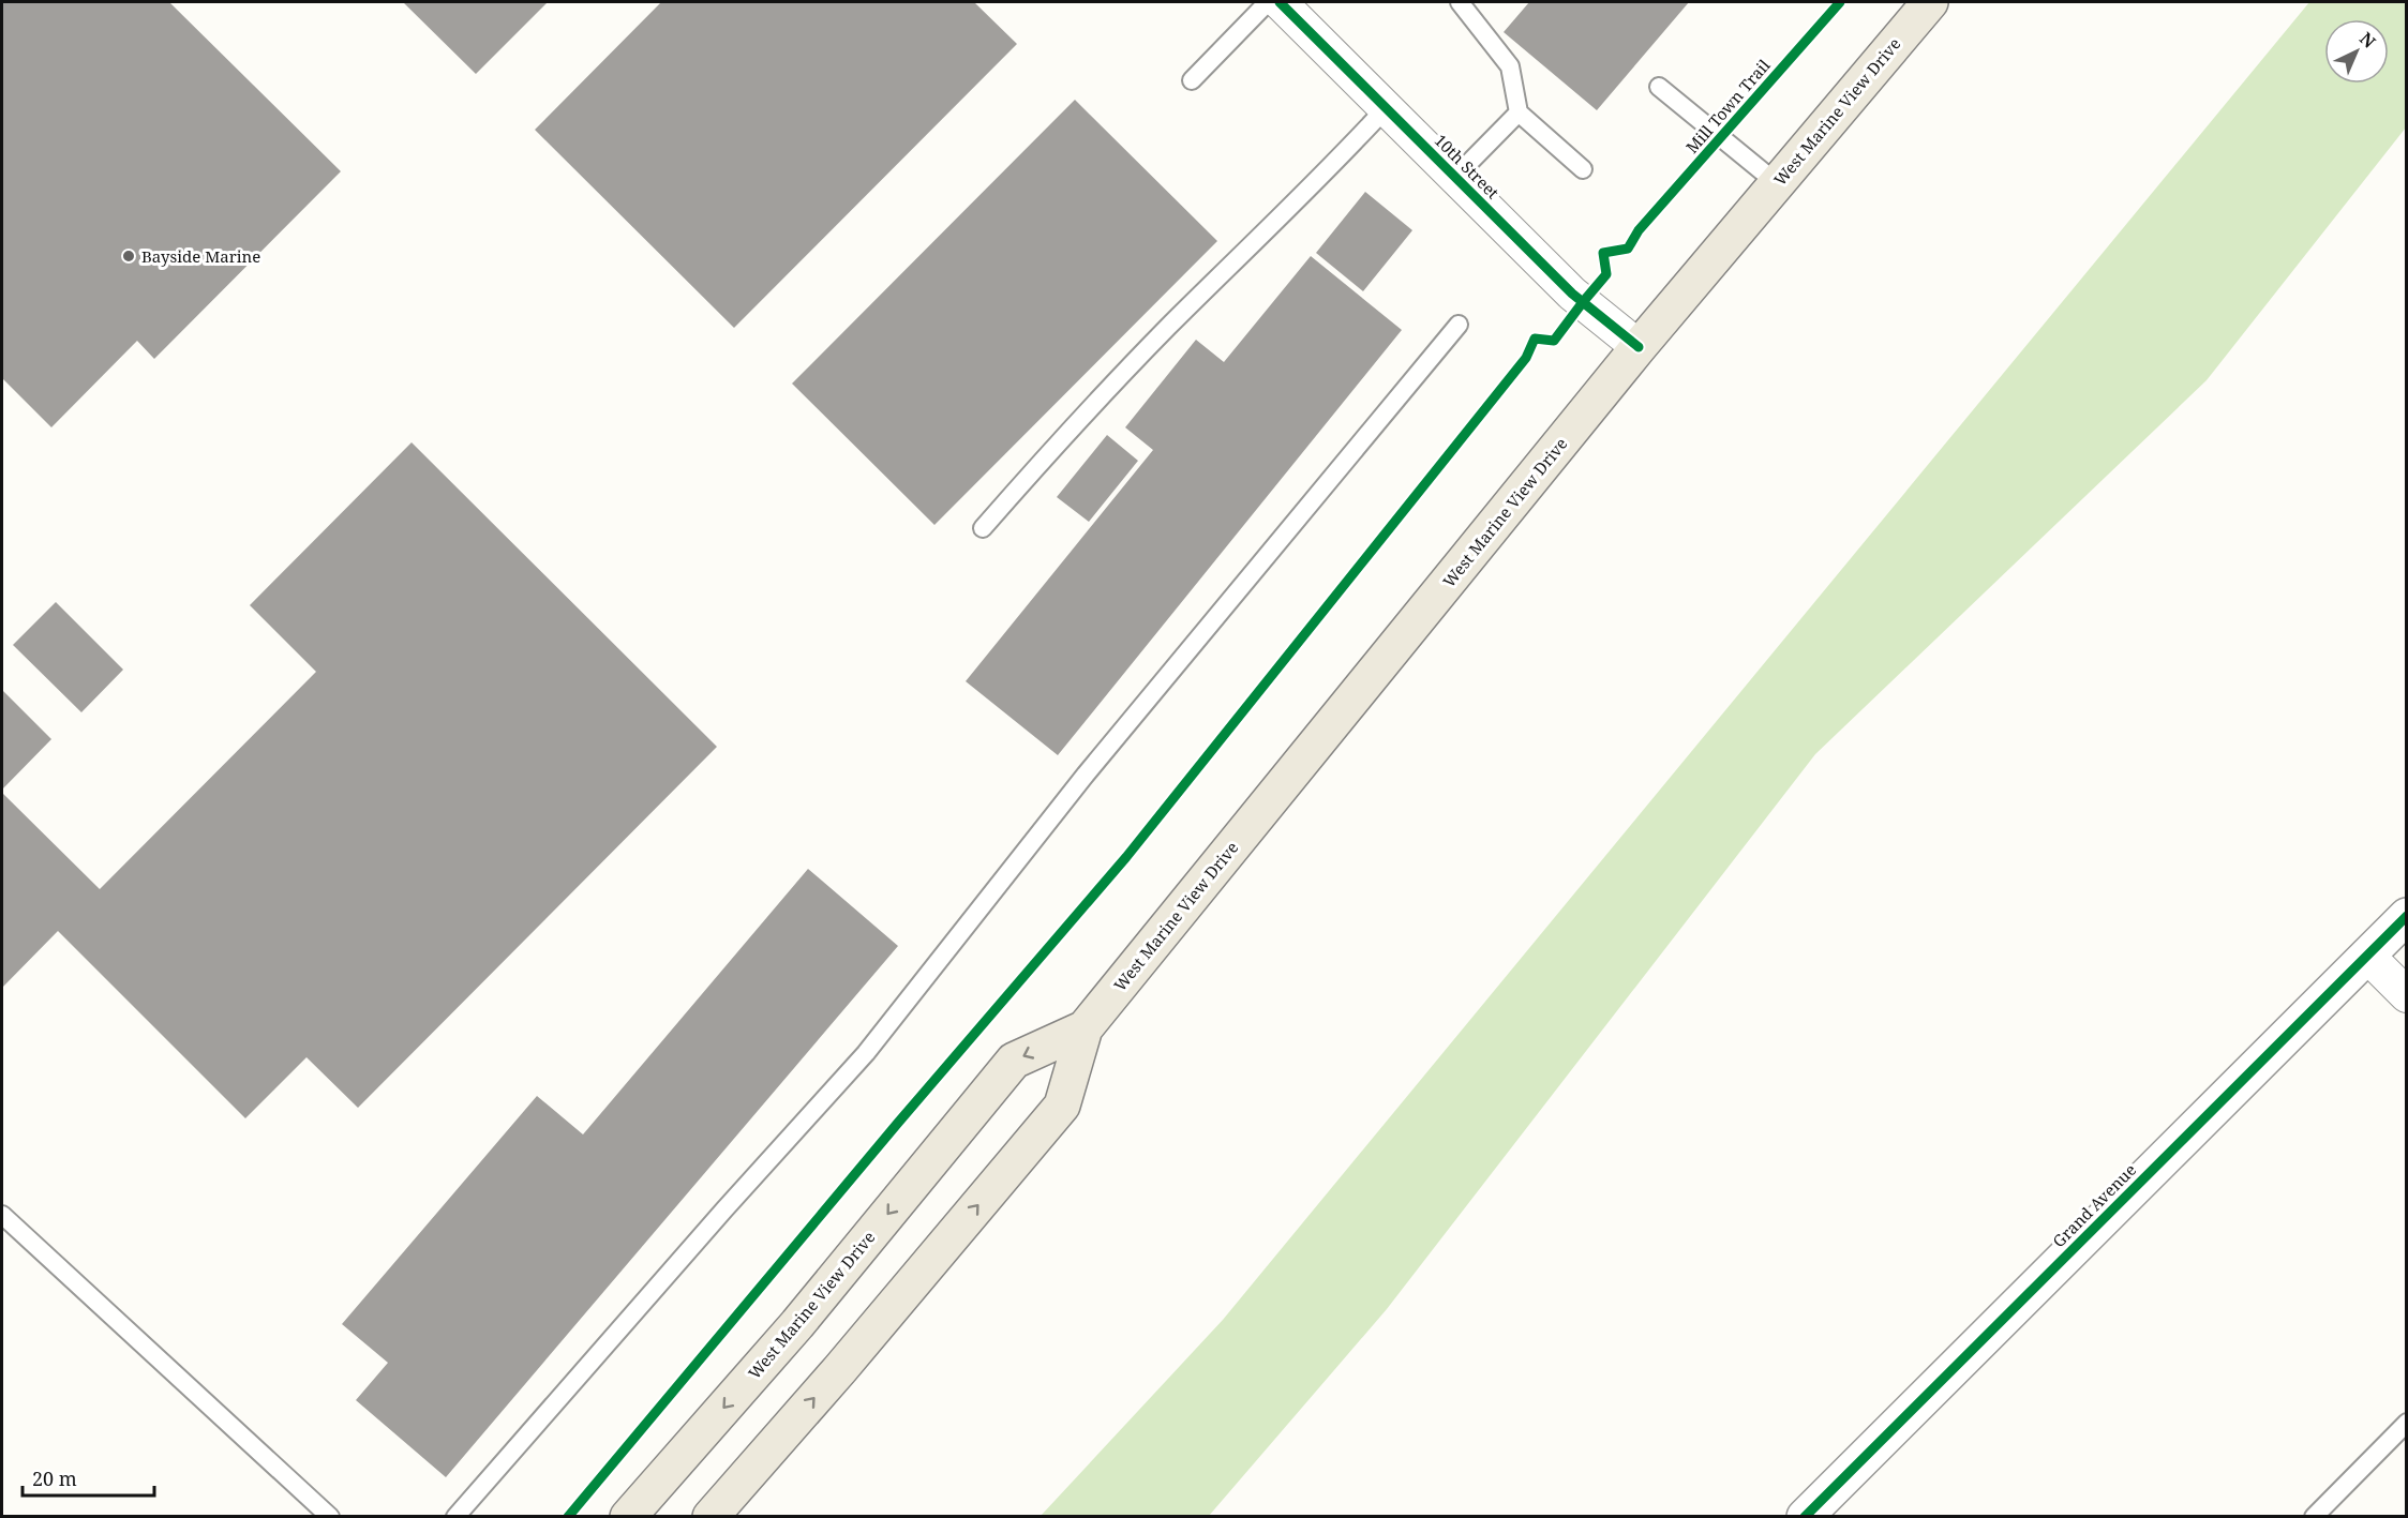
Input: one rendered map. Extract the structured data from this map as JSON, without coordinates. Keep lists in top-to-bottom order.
{
  "streets": {
    "main road": ["West Marine View Drive"],
    "street": ["10th Street", "Grand Avenue"],
    "cycle path": ["Mill Town Trail"]
  },
  "crossings": [
    ["West Marine View Drive", "10th Street"]
  ],
  "places": ["Bayside Marine"],
  "scale_bar": "20 m",
  "north": "top right"
}
